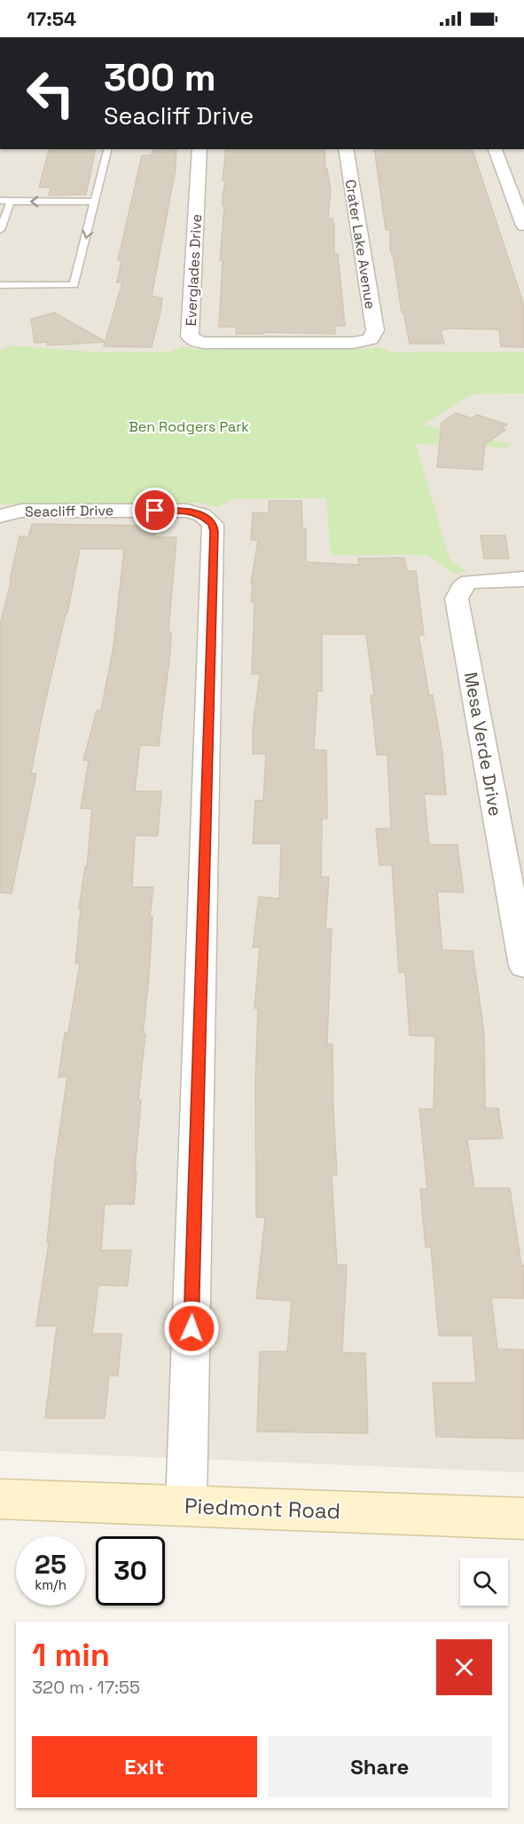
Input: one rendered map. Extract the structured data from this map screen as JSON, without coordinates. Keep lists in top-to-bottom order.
{
  "streets": {
    "main road": ["Piedmont Road"],
    "street": [
      "Crater Lake Avenue",
      "Everglades Drive",
      "Seacliff Drive",
      "Mesa Verde Drive"
    ]
  },
  "crossings": [
    ["Crater Lake Avenue", "Everglades Drive"],
    ["Seacliff Drive", "Piedmont Road"]
  ],
  "parks": ["Ben Rodgers Park"],
  "page": {
    "status": "17:54",
    "turn": ["300 m", "Seacliff Drive"],
    "speed": "25 km/h",
    "limit": "30",
    "heading": ["1 min", "320 m · 17:55"],
    "buttons": ["Exit", "Share"]
  }
}
